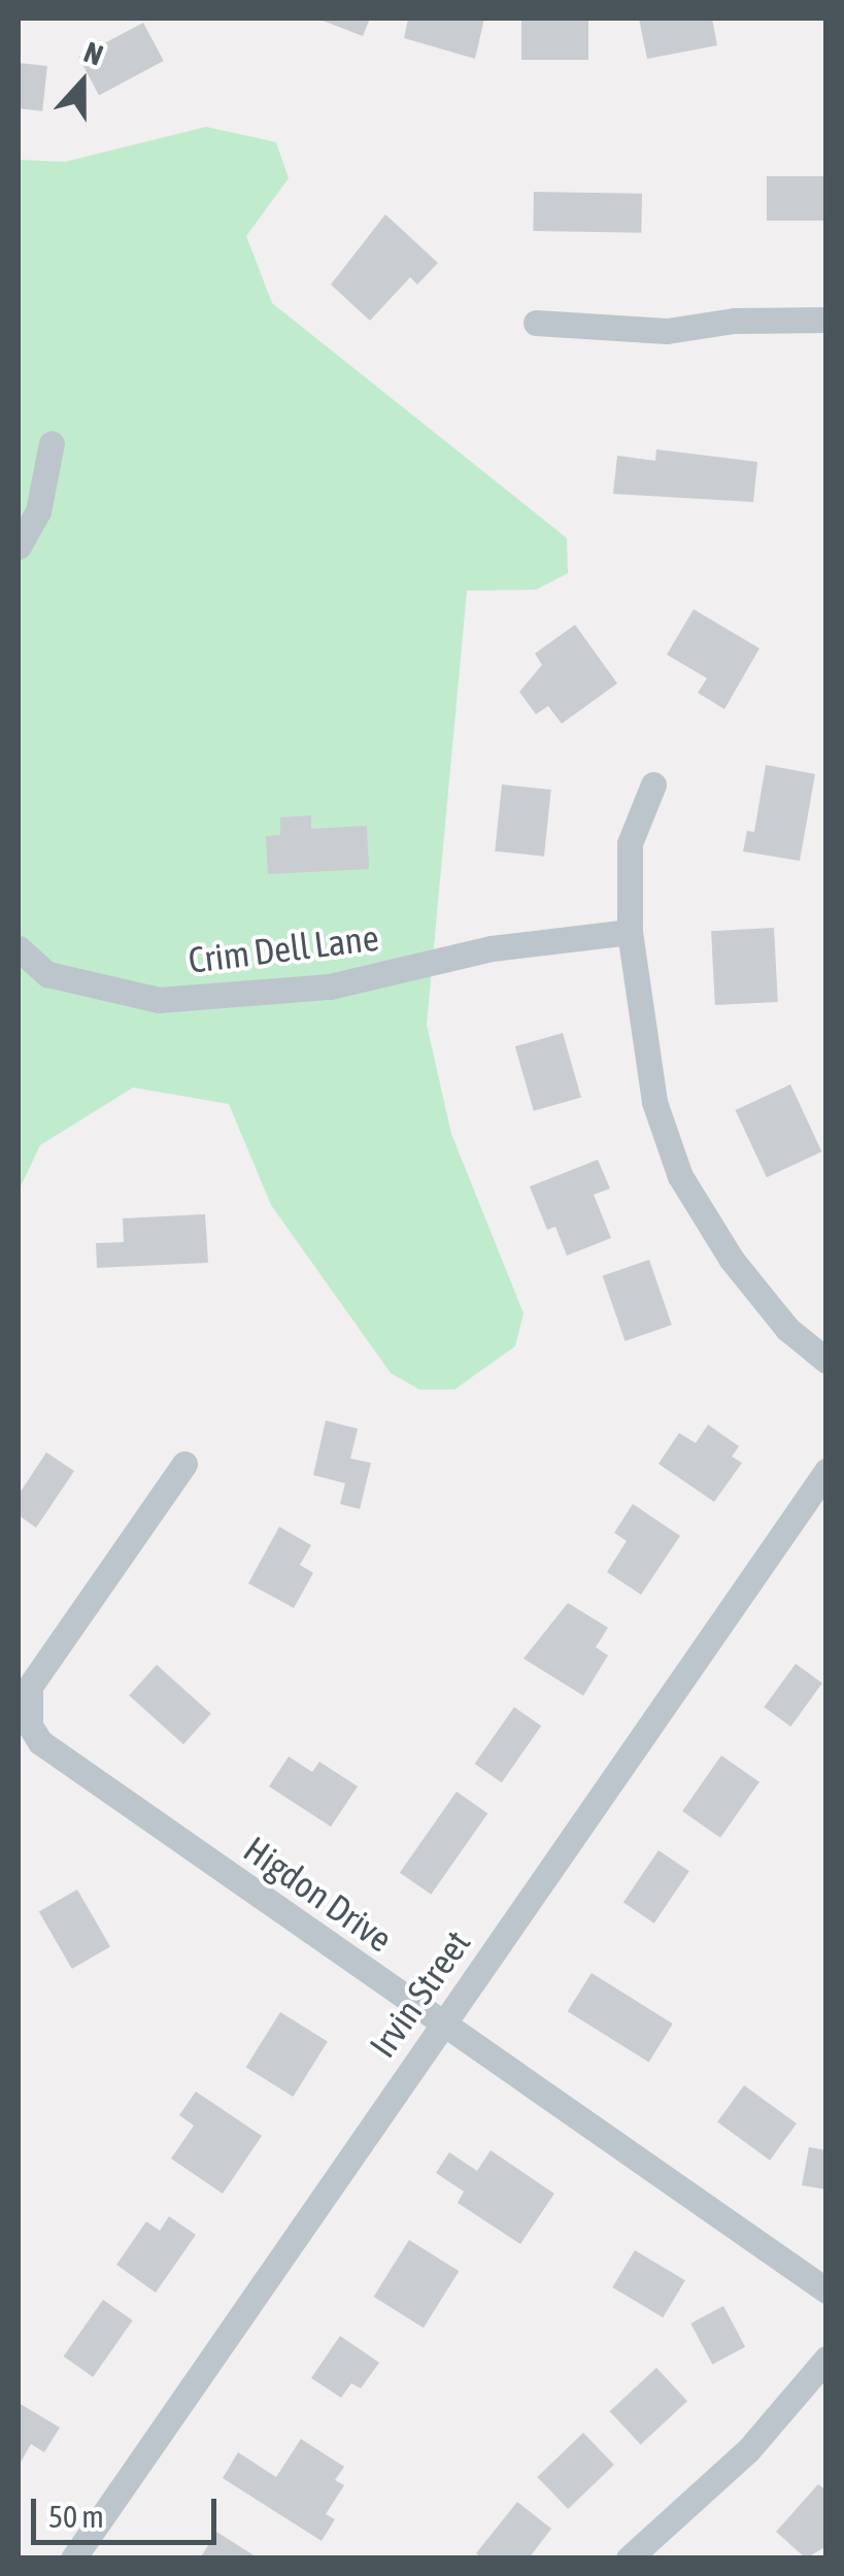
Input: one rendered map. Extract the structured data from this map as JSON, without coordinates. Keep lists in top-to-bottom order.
{
  "streets": {
    "street": ["Crim Dell Lane", "Higdon Drive", "Irvin Street"]
  },
  "crossings": [
    ["Higdon Drive", "Irvin Street"]
  ],
  "scale_bar": "50 m",
  "north": "top"
}
